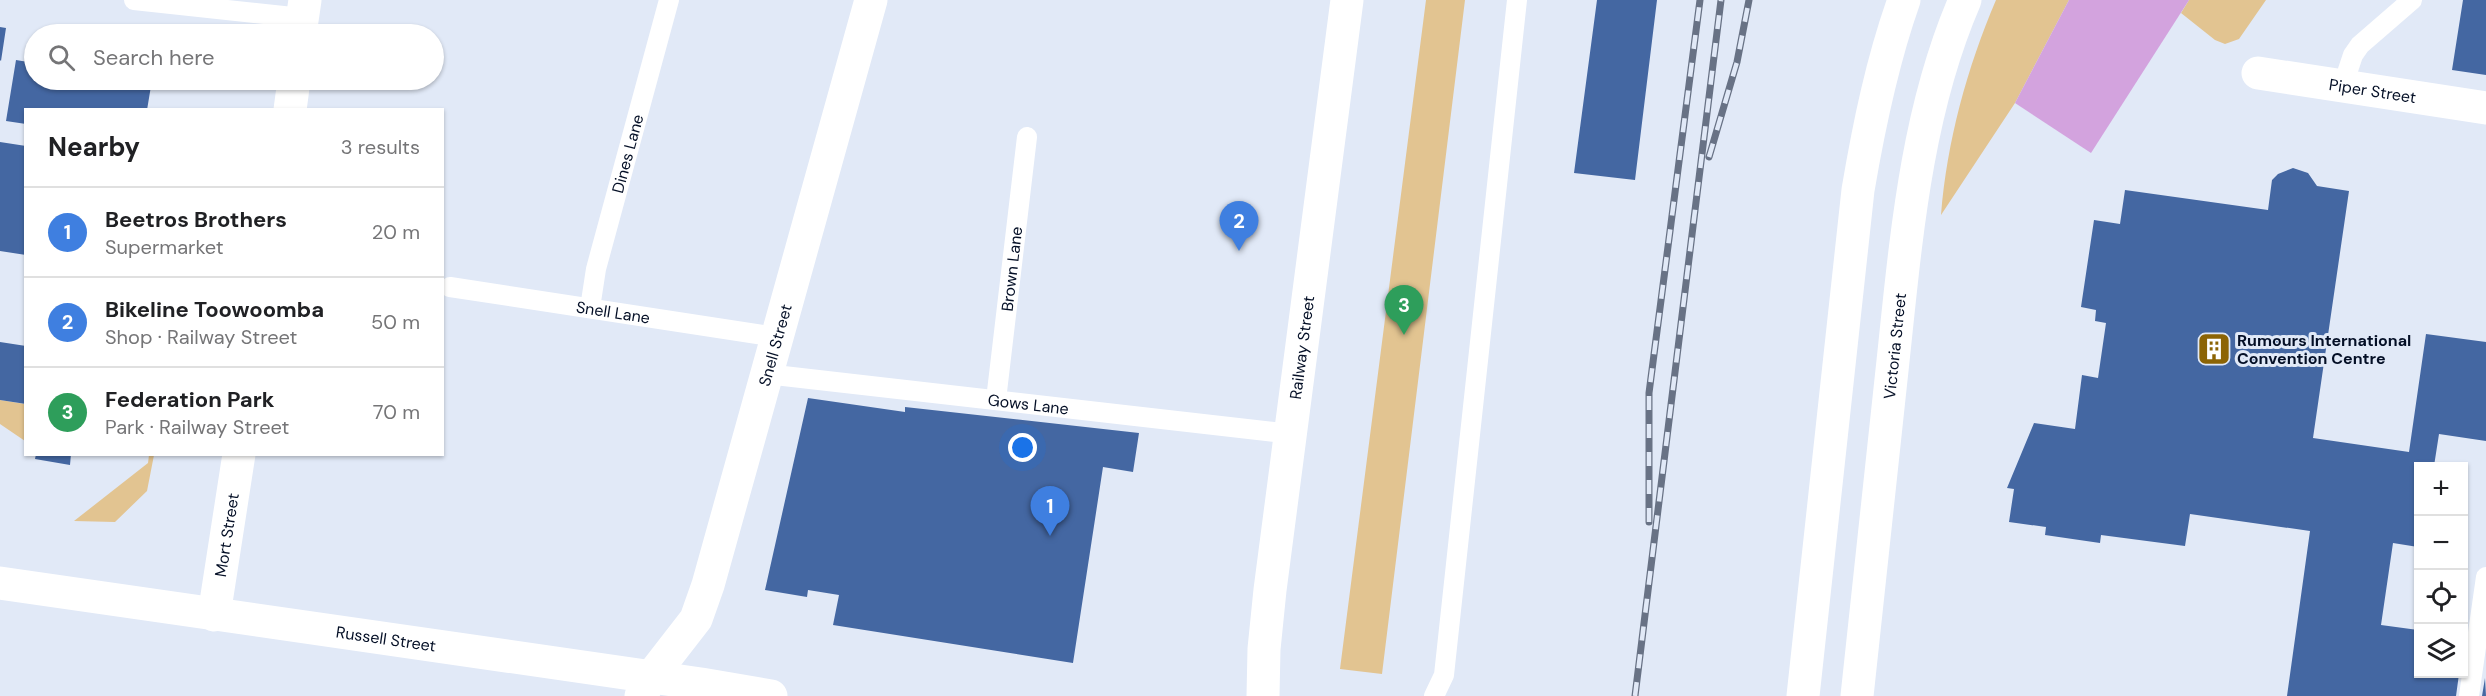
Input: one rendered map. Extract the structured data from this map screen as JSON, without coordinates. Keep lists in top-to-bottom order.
{
  "streets": {
    "main road": [
      "Piper Street",
      "Snell Street",
      "Victoria Street",
      "Railway Street",
      "Mort Street",
      "Russell Street"
    ],
    "lane": [
      "Dines Lane",
      "Brown Lane",
      "Snell Lane",
      "Gows Lane"
    ]
  },
  "crossings": [
    ["Dines Lane", "Snell Lane"],
    ["Brown Lane", "Gows Lane"],
    ["Snell Lane", "Snell Street"],
    ["Snell Street", "Gows Lane"],
    ["Snell Street", "Russell Street"],
    ["Railway Street", "Gows Lane"],
    ["Mort Street", "Russell Street"]
  ],
  "places": {
    "building": ["Rumours International Convention Centre"]
  },
  "page": {
    "search": "Search here",
    "heading": ["Nearby", "3 results"],
    "list": [
      {
        "mark": "1",
        "name": "Beetros Brothers",
        "note": "Supermarket",
        "value": "20 m"
      },
      {
        "mark": "2",
        "name": "Bikeline Toowoomba",
        "note": "Shop · Railway Street",
        "value": "50 m"
      },
      {
        "mark": "3",
        "name": "Federation Park",
        "note": "Park · Railway Street",
        "value": "70 m"
      }
    ],
    "pins": ["2", "3", "1"],
    "map_buttons": ["+", "−"]
  }
}
